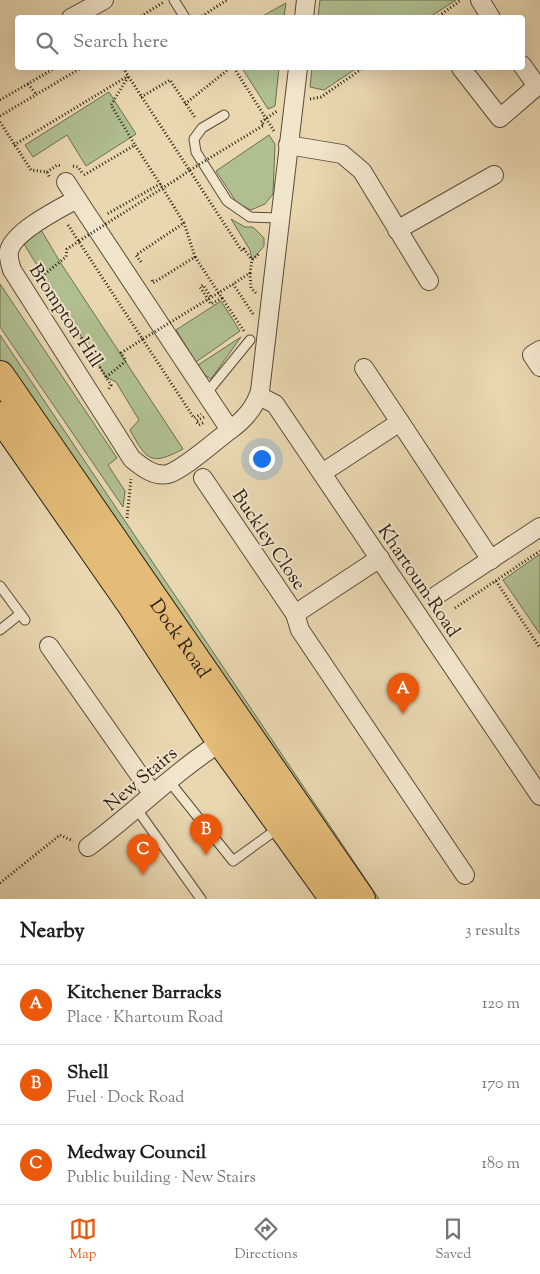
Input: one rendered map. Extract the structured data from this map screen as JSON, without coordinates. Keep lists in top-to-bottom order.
{
  "streets": {
    "main road": ["Dock Road"],
    "street": [
      "Brompton Hill",
      "Buckley Close",
      "Khartoum Road",
      "New Stairs"
    ]
  },
  "crossings": [
    ["Brompton Hill", "Khartoum Road"],
    ["Buckley Close", "Khartoum Road"],
    ["Dock Road", "New Stairs"]
  ],
  "page": {
    "search": "Search here",
    "pins": ["A", "B", "C"],
    "heading": ["Nearby", "3 results"],
    "list": [
      {
        "mark": "A",
        "name": "Kitchener Barracks",
        "note": "Place · Khartoum Road",
        "value": "120 m"
      },
      {
        "mark": "B",
        "name": "Shell",
        "note": "Fuel · Dock Road",
        "value": "170 m"
      },
      {
        "mark": "C",
        "name": "Medway Council",
        "note": "Public building · New Stairs",
        "value": "180 m"
      }
    ],
    "nav": ["Map", "Directions", "Saved"]
  }
}
